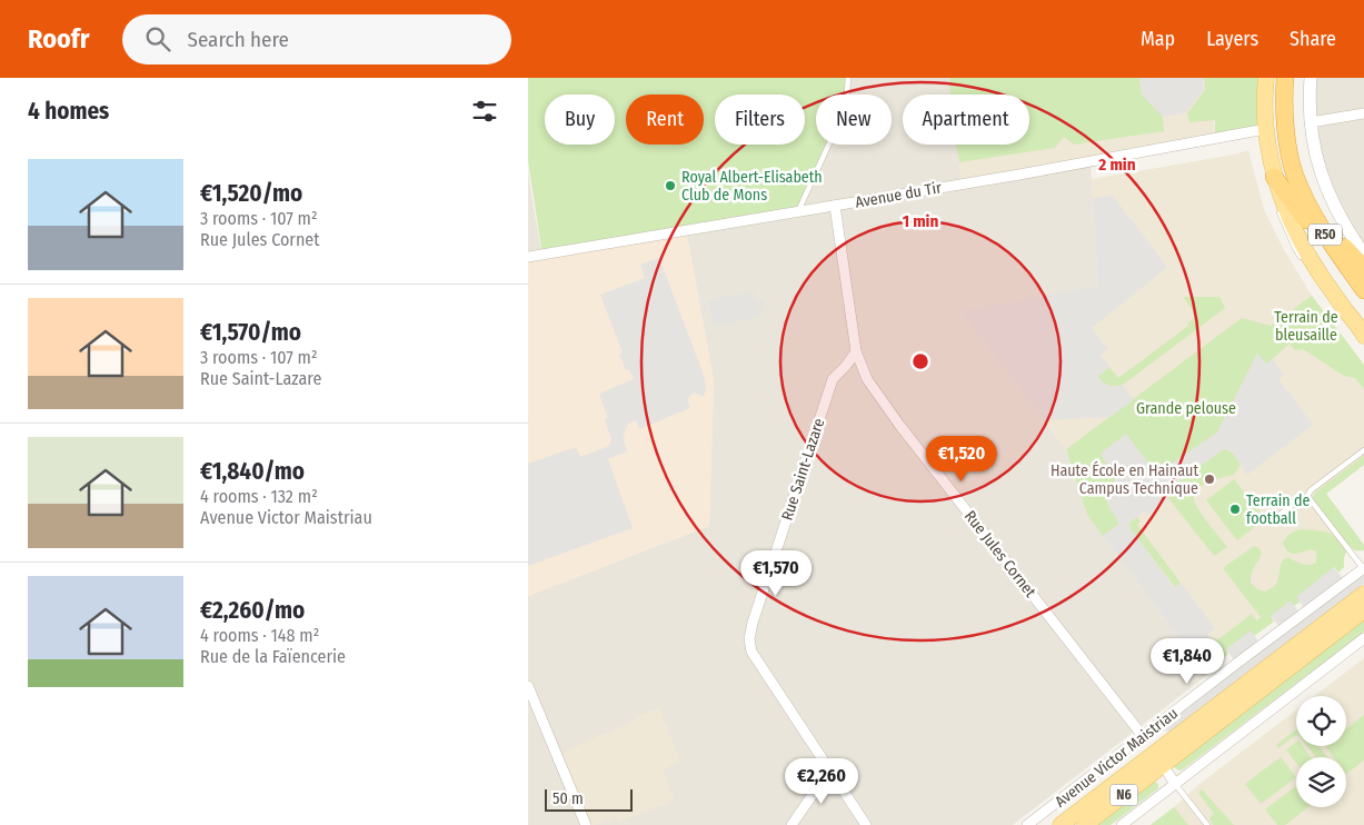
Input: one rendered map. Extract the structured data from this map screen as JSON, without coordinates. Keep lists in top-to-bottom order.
{
  "streets": {
    "highway": ["R50"],
    "main road": ["Avenue Victor Maistriau", "N6"],
    "street": ["Avenue du Tir", "Rue Saint-Lazare", "Rue Jules Cornet"]
  },
  "crossings": [
    ["Avenue du Tir", "Rue Jules Cornet"],
    ["Rue Saint-Lazare", "Rue Jules Cornet"],
    ["Rue Jules Cornet", "Avenue Victor Maistriau"]
  ],
  "parks": ["Terrain de bleusaille", "Grande pelouse"],
  "places": ["Royal Albert-Elisabeth Club de Mons", "Haute École en Hainaut Campus Technique", "Terrain de football"],
  "scale_bar": "50 m",
  "page": {
    "header": "Roofr",
    "search": "Search here",
    "nav": ["Map", "Layers", "Share"],
    "heading": "4 homes",
    "chip": [
      "Buy",
      "Rent",
      "Filters",
      "New",
      "Apartment"
    ],
    "list": [
      {
        "name": "€1,520/mo",
        "note": "3 rooms · 107 m² · Rue Jules Cornet"
      },
      {
        "name": "€1,570/mo",
        "note": "3 rooms · 107 m² · Rue Saint-Lazare"
      },
      {
        "name": "€1,840/mo",
        "note": "4 rooms · 132 m² · Avenue Victor Maistriau"
      },
      {
        "name": "€2,260/mo",
        "note": "4 rooms · 148 m² · Rue de la Faïencerie"
      }
    ],
    "price": [
      "€1,520",
      "€1,570",
      "€1,840",
      "€2,260"
    ],
    "scale": "50 m"
  },
  "rings": ["2 min", "1 min"]
}
